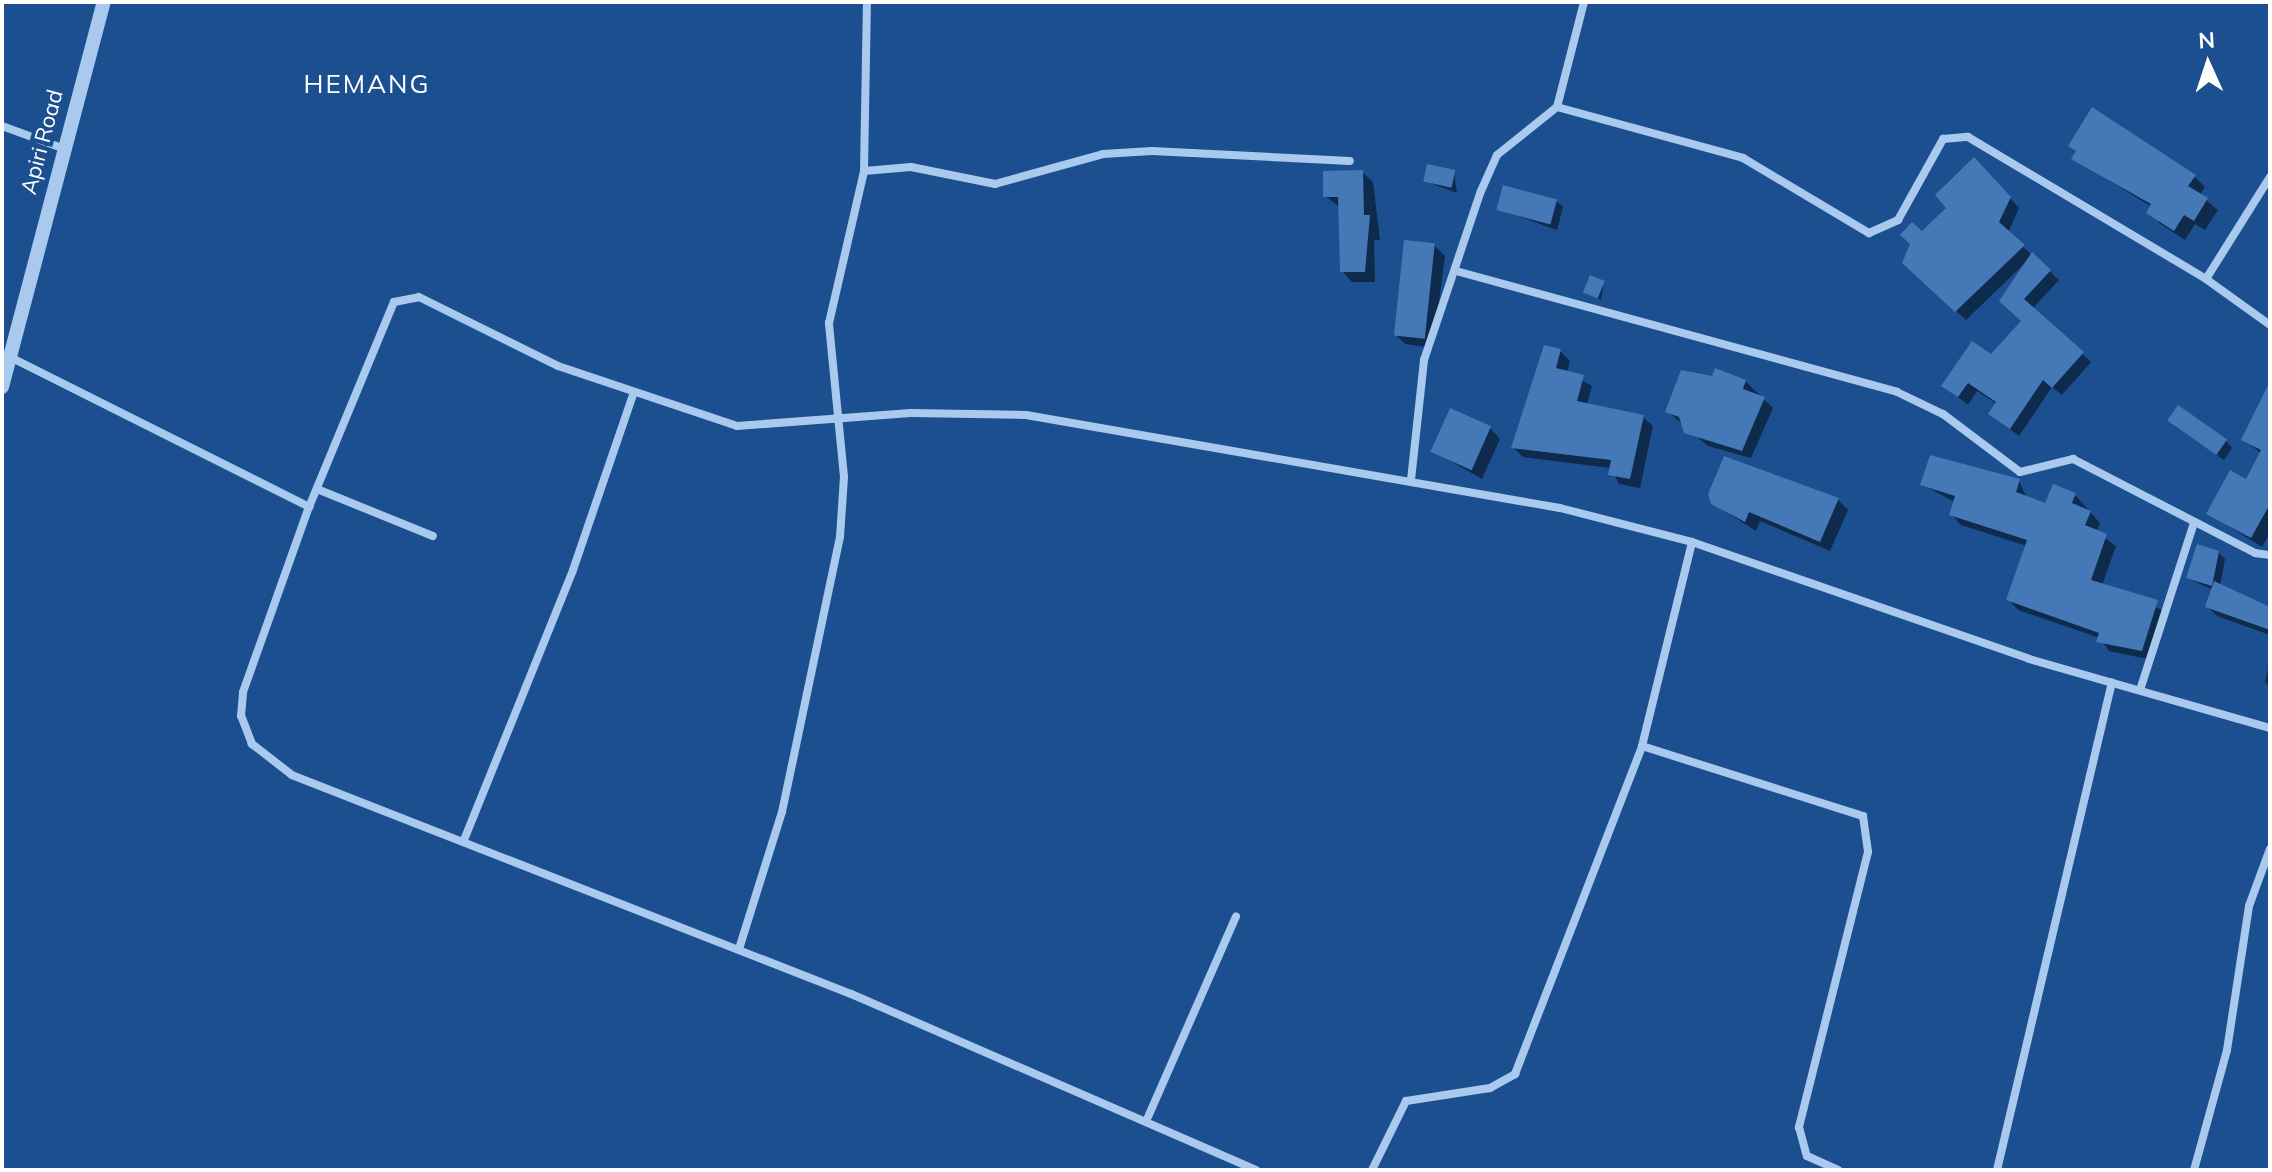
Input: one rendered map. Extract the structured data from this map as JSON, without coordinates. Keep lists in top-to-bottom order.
{
  "streets": {
    "street": ["Apiri Road"]
  },
  "districts": ["HEMANG"],
  "north": "top"
}
